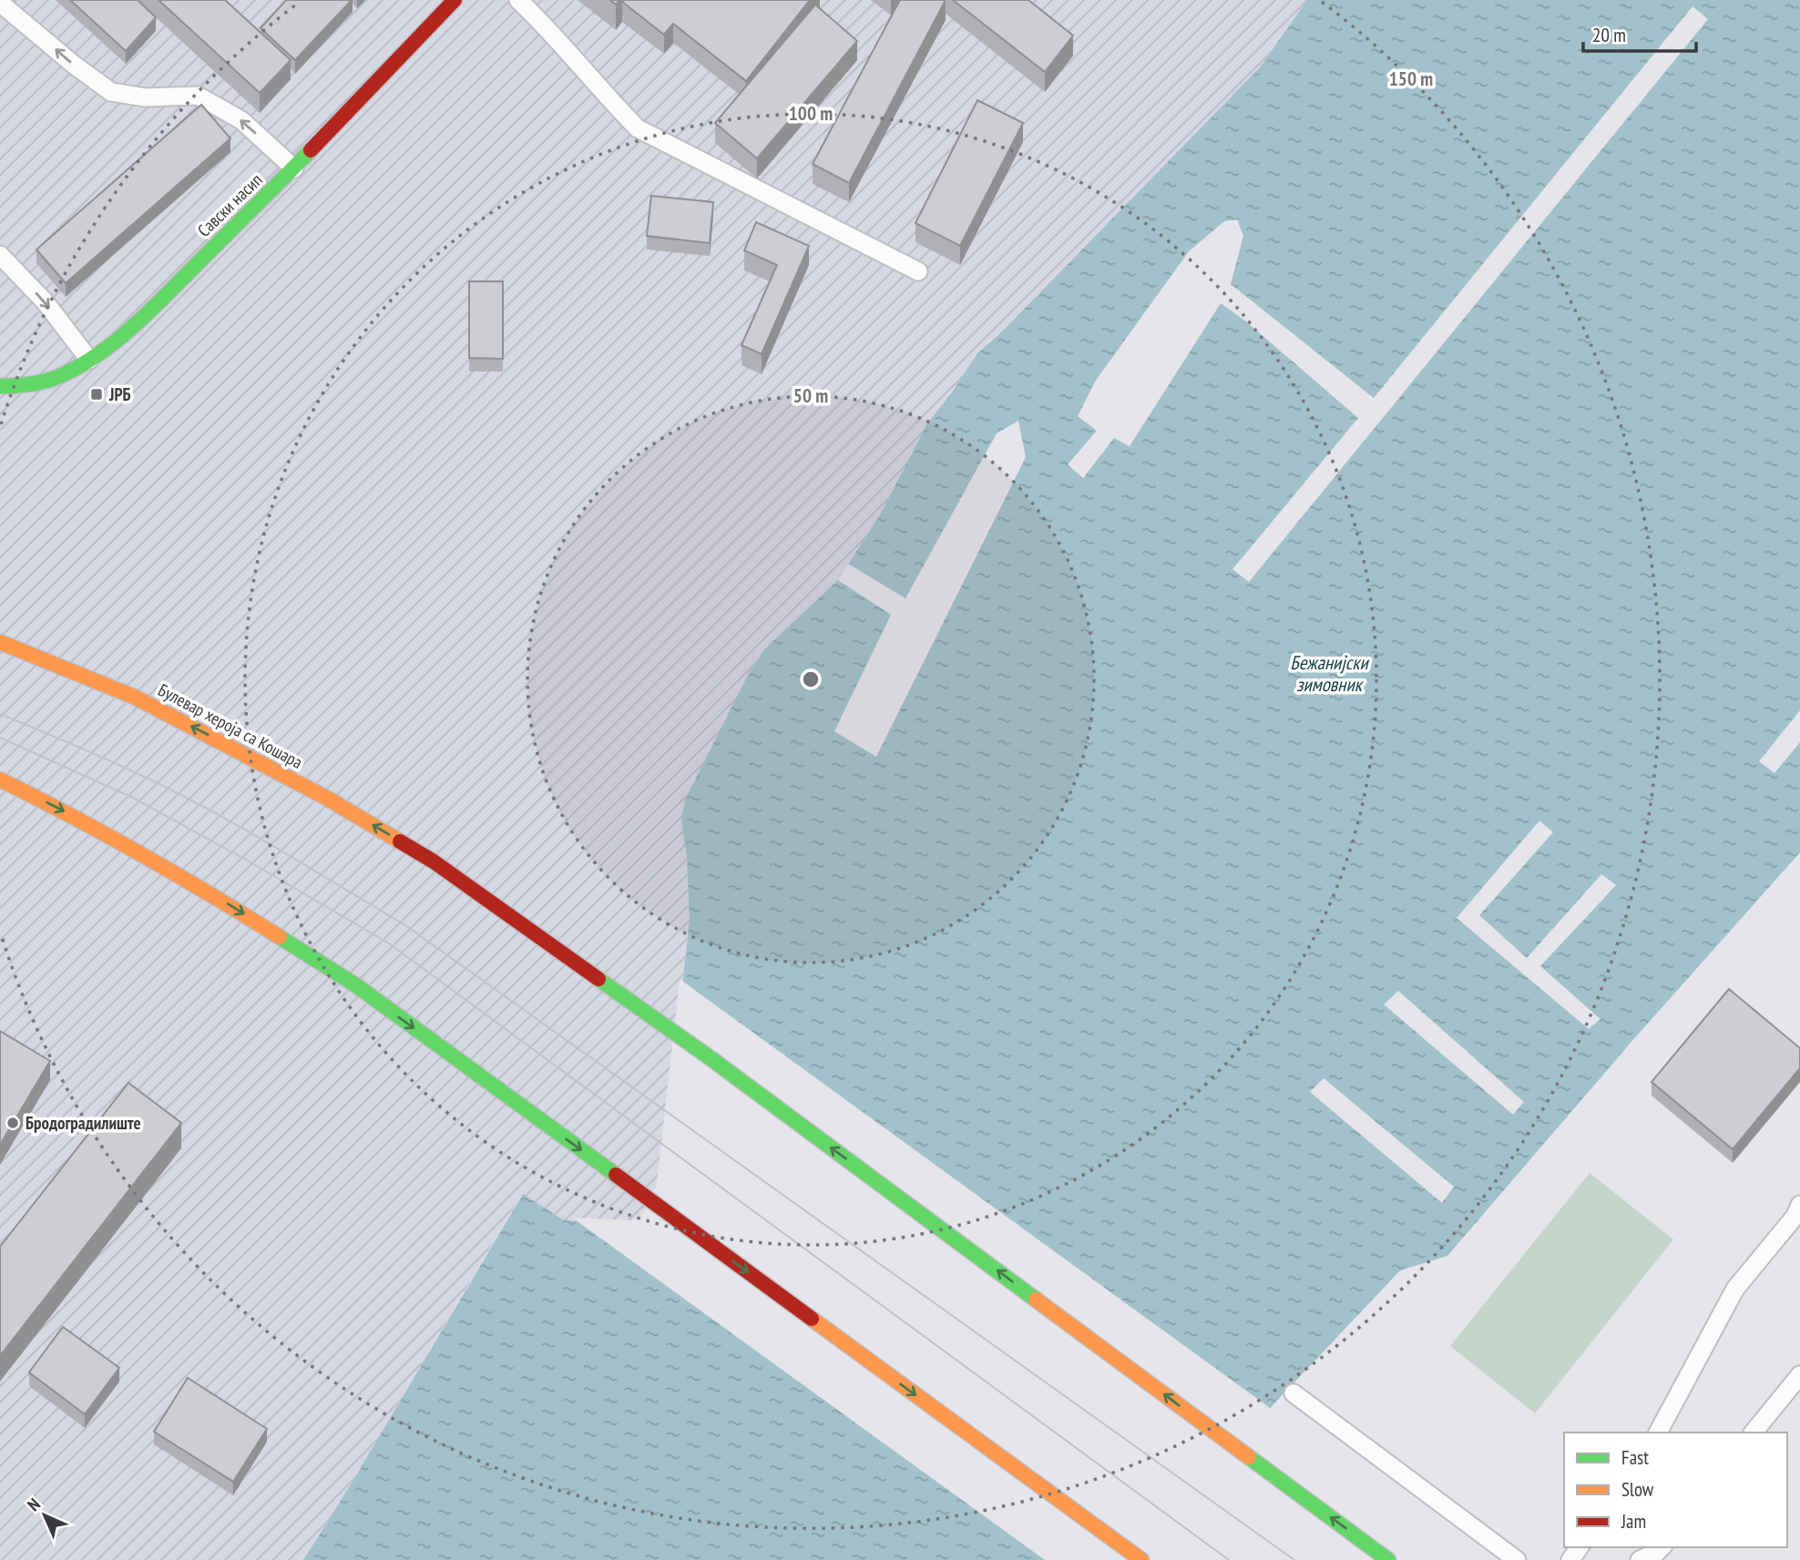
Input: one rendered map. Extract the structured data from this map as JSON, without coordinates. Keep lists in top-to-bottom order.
{
  "streets": {
    "main road": ["Савски насип", "Булевар хероја са Кошара"]
  },
  "one_way": ["Булевар хероја са Кошара"],
  "water": ["Бежанијски зимовник"],
  "places": {
    "transit": ["ЈРБ"],
    "other": ["Бродоградилиште"]
  },
  "legend": ["Fast", "Slow", "Jam"],
  "scale_bar": "20 m",
  "north": "top left",
  "rings": ["150 m", "100 m", "50 m"]
}
